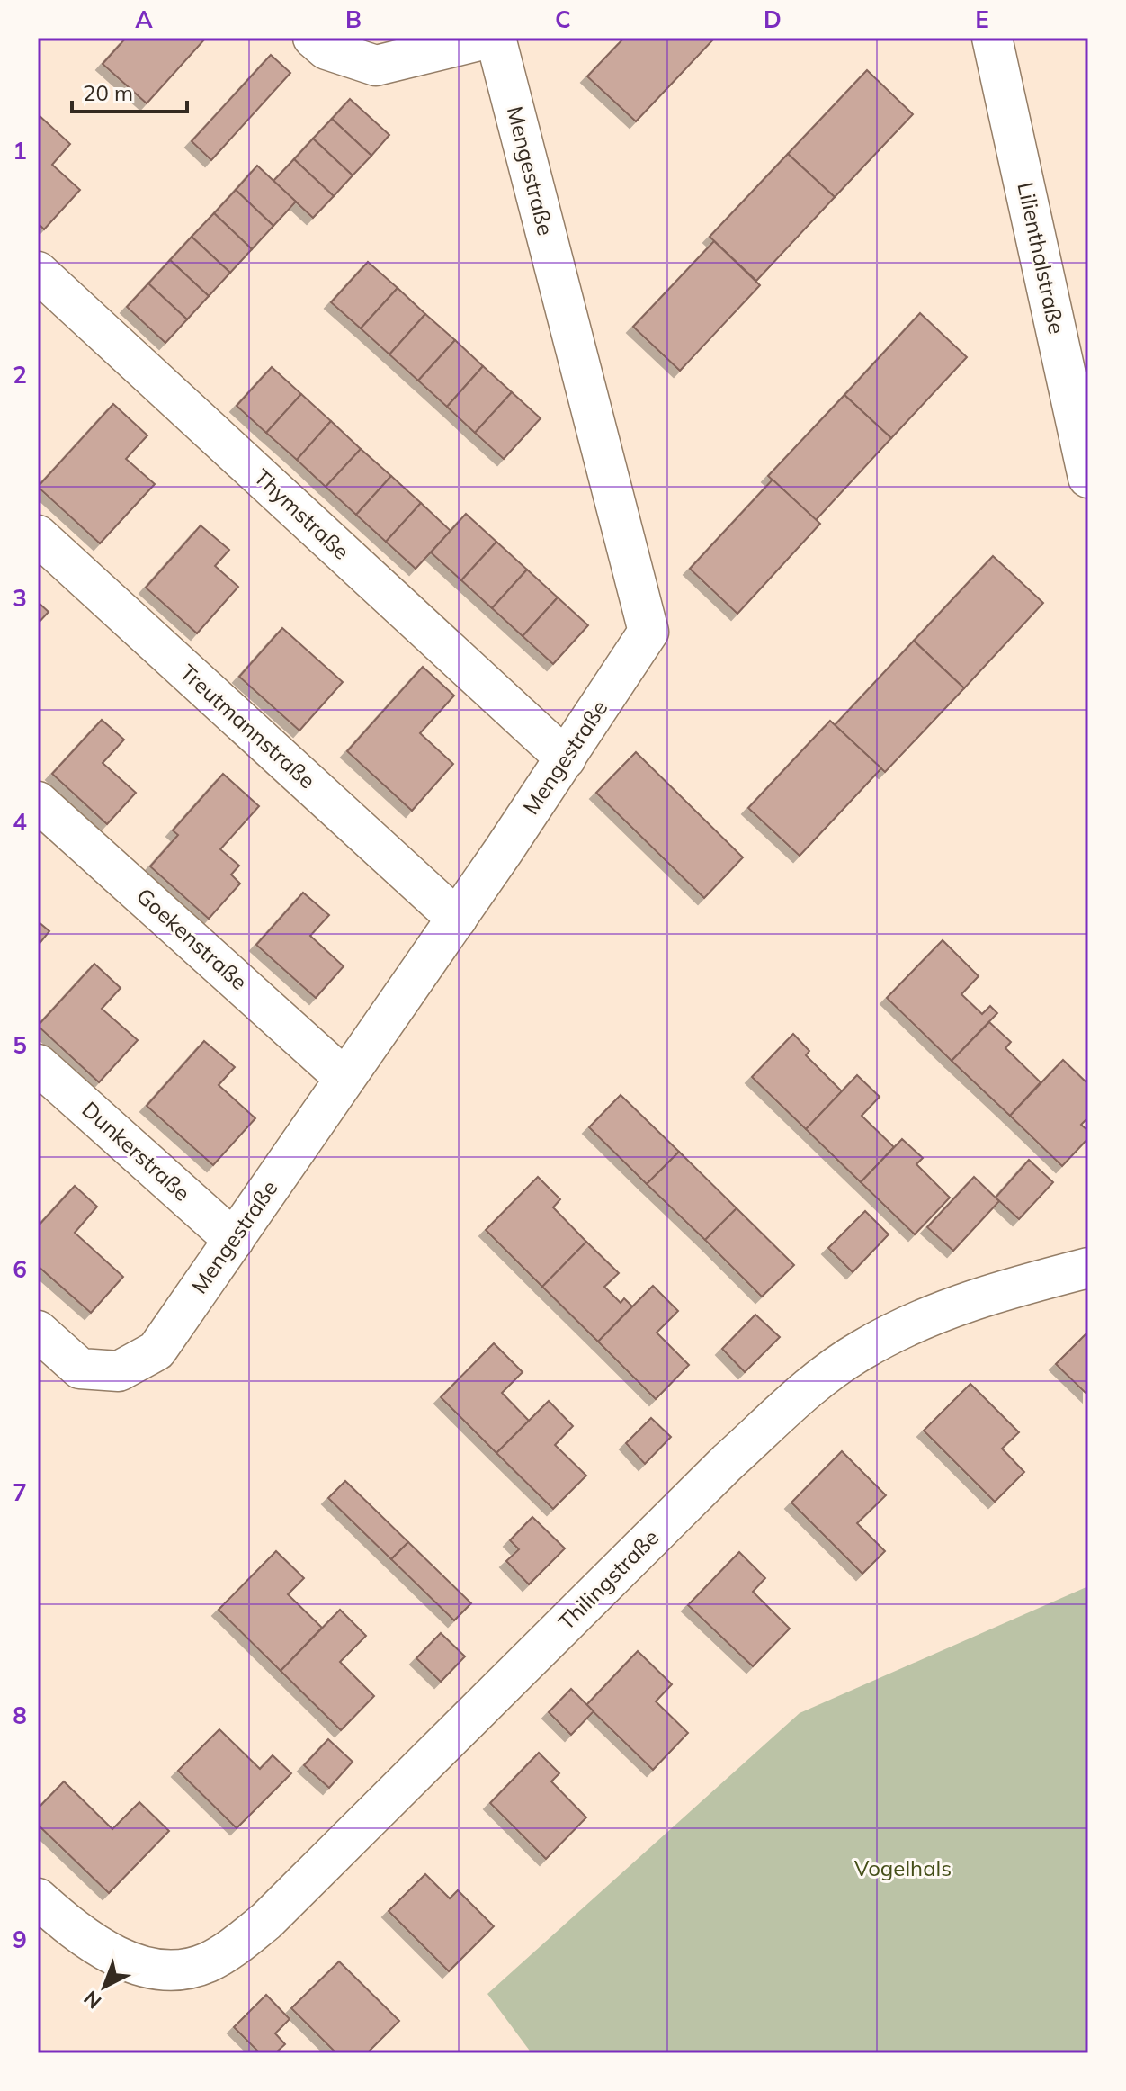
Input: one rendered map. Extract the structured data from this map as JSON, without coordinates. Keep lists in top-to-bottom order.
{
  "streets": {
    "street": [
      "Mengestraße",
      "Lilienthalstraße",
      "Thymstraße",
      "Treutmannstraße",
      "Goekenstraße",
      "Dunkerstraße",
      "Thilingstraße"
    ]
  },
  "crossings": [
    ["Mengestraße", "Thymstraße"],
    ["Mengestraße", "Treutmannstraße"],
    ["Mengestraße", "Goekenstraße"],
    ["Mengestraße", "Dunkerstraße"]
  ],
  "parks": ["Vogelhals"],
  "scale_bar": "20 m",
  "north": "bottom left",
  "grid": {
    "columns": [
      "A",
      "B",
      "C",
      "D",
      "E"
    ],
    "rows": [
      "1",
      "2",
      "3",
      "4",
      "5",
      "6",
      "7",
      "8",
      "9"
    ]
  }
}
